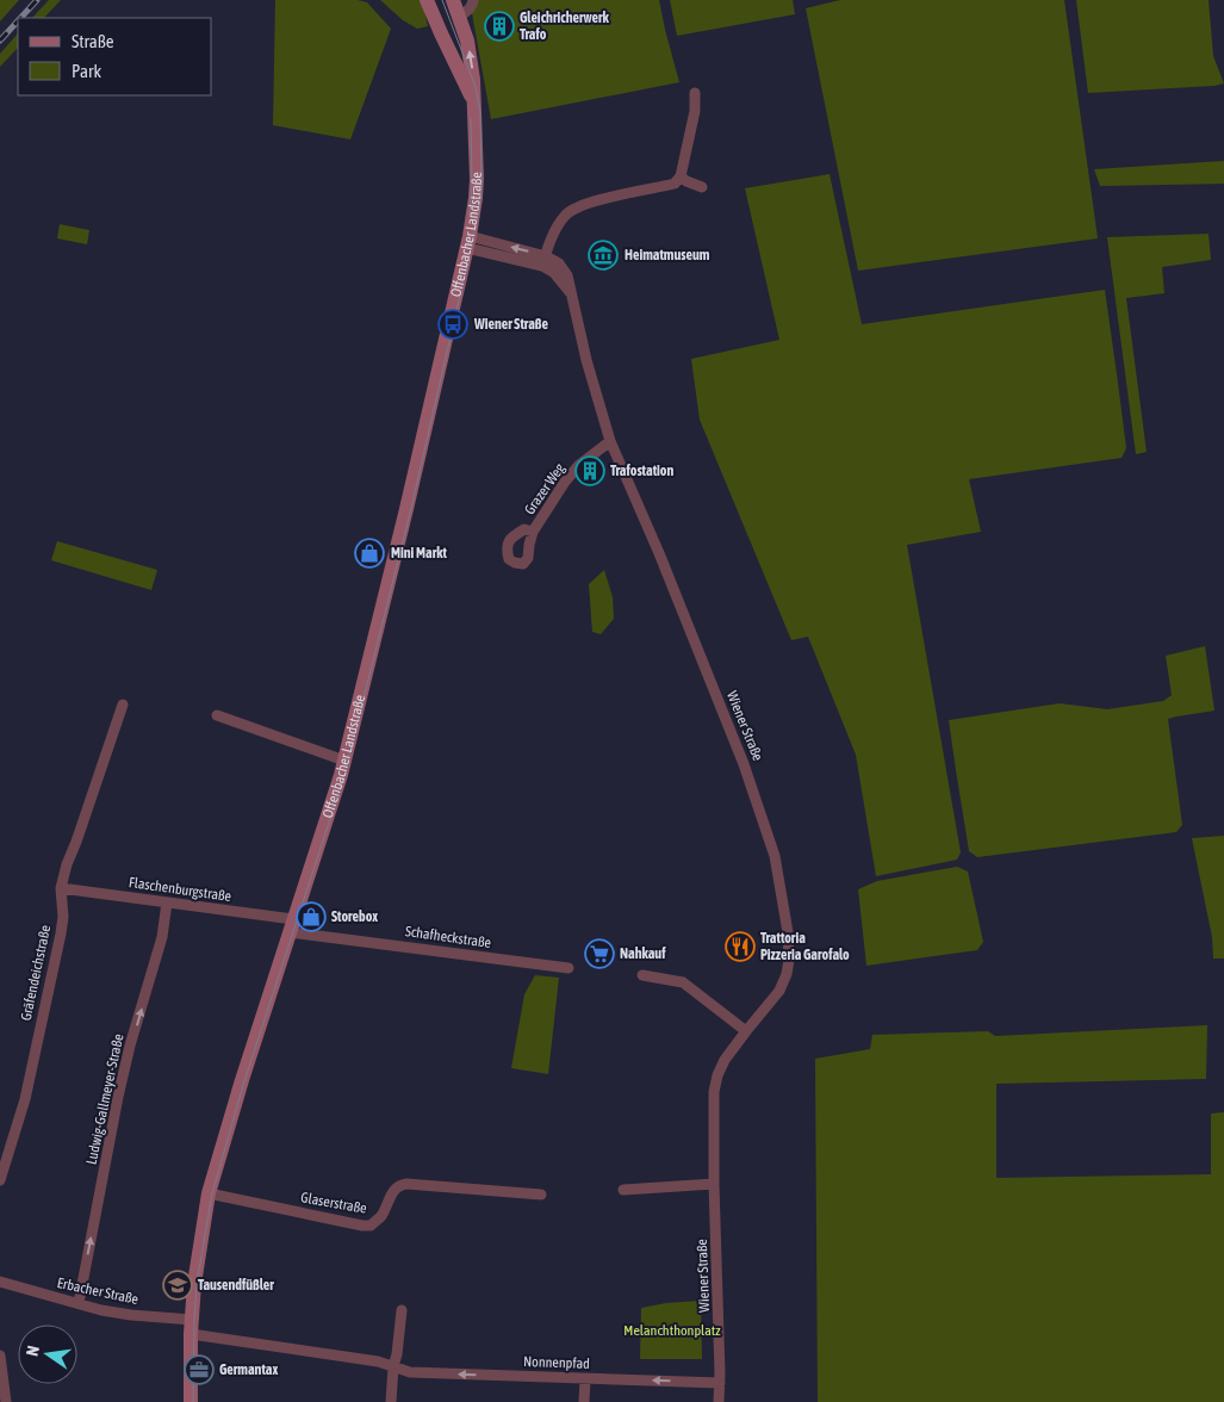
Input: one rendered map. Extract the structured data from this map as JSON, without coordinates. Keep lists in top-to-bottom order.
{
  "streets": {
    "main road": ["Offenbacher Landstraße"],
    "street": [
      "Grazer Weg",
      "Wiener Straße",
      "Flaschenburgstraße",
      "Schafheckstraße",
      "Gräfendeichstraße",
      "Ludwig-Gallmeyer-Straße",
      "Glaserstraße",
      "Erbacher Straße",
      "Nonnenpfad"
    ]
  },
  "crossings": [
    ["Offenbacher Landstraße", "Wiener Straße"],
    ["Offenbacher Landstraße", "Flaschenburgstraße"],
    ["Offenbacher Landstraße", "Schafheckstraße"],
    ["Offenbacher Landstraße", "Glaserstraße"],
    ["Offenbacher Landstraße", "Erbacher Straße"],
    ["Offenbacher Landstraße", "Nonnenpfad"],
    ["Grazer Weg", "Wiener Straße"],
    ["Wiener Straße", "Nonnenpfad"],
    ["Flaschenburgstraße", "Schafheckstraße"],
    ["Flaschenburgstraße", "Gräfendeichstraße"],
    ["Flaschenburgstraße", "Ludwig-Gallmeyer-Straße"],
    ["Ludwig-Gallmeyer-Straße", "Erbacher Straße"],
    ["Erbacher Straße", "Nonnenpfad"]
  ],
  "one_way": ["Ludwig-Gallmeyer-Straße", "Nonnenpfad"],
  "parks": ["Melanchthonplatz"],
  "places": {
    "building": ["Gleichricherwerk Trafo", "Trafostation"],
    "museum": ["Heimatmuseum"],
    "bus stop": ["Wiener Straße"],
    "shop": ["Mini Markt", "Storebox"],
    "restaurant": ["Trattoria Pizzeria Garofalo"],
    "supermarket": ["Nahkauf"],
    "school or university": ["Tausendfüßler"],
    "office": ["Germantax"]
  },
  "legend": ["Straße", "Park"],
  "north": "left"
}
